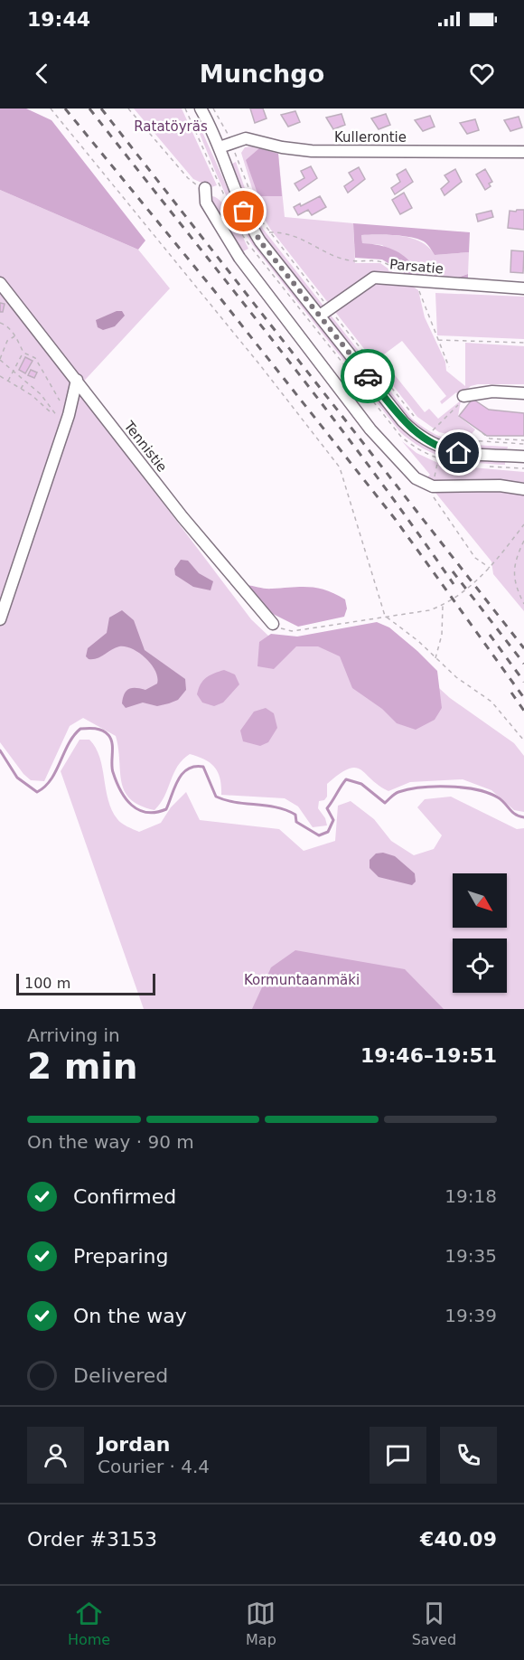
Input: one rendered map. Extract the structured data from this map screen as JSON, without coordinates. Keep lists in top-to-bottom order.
{
  "streets": {
    "street": ["Kullerontie", "Parsatie", "Tennistie"]
  },
  "parks": ["Ratatöyräs", "Kormuntaanmäki"],
  "scale_bar": "100 m",
  "north": "bottom right",
  "page": {
    "status": "19:44",
    "header": "Munchgo",
    "scale": "100 m",
    "heading": ["2 min", "Arriving in", "19:46–19:51"],
    "panel": [
      "Jordan",
      "Courier · 4.4",
      "Order #3153",
      "€40.09"
    ],
    "bar": "On the way · 90 m",
    "list": [
      ["Confirmed", "19:18"],
      ["Preparing", "19:35"],
      ["On the way", "19:39"],
      "Delivered"
    ],
    "tabs": ["Home", "Map", "Saved"]
  }
}
